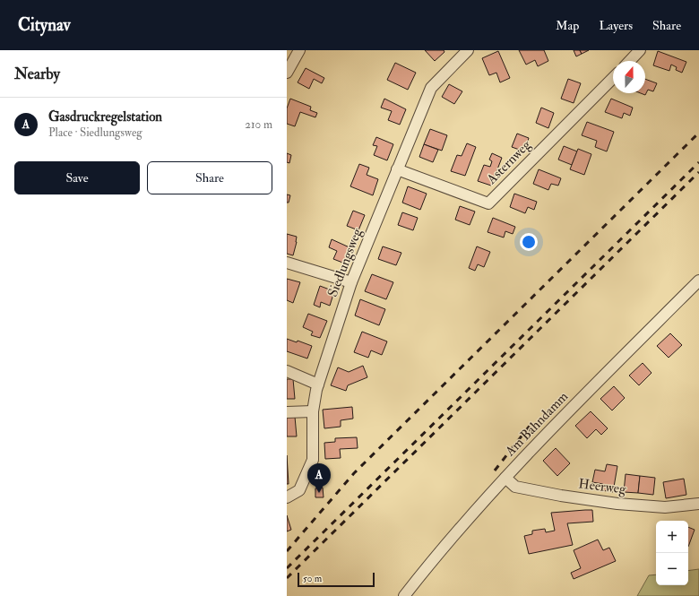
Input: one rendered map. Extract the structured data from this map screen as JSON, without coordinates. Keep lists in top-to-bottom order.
{
  "streets": {
    "street": [
      "Asternweg",
      "Siedlungsweg",
      "Am Bahndamm",
      "Heerweg"
    ]
  },
  "crossings": [
    ["Asternweg", "Siedlungsweg"],
    ["Am Bahndamm", "Heerweg"]
  ],
  "scale_bar": "50 m",
  "north": "top",
  "page": {
    "header": "Citynav",
    "nav": ["Map", "Layers", "Share"],
    "heading": "Nearby",
    "list": [
      {
        "mark": "A",
        "name": "Gasdruckregelstation",
        "note": "Place · Siedlungsweg",
        "value": "210 m"
      }
    ],
    "buttons": ["Save", "Share"],
    "pins": "A",
    "map_buttons": ["+", "−"],
    "scale": "50 m"
  }
}
